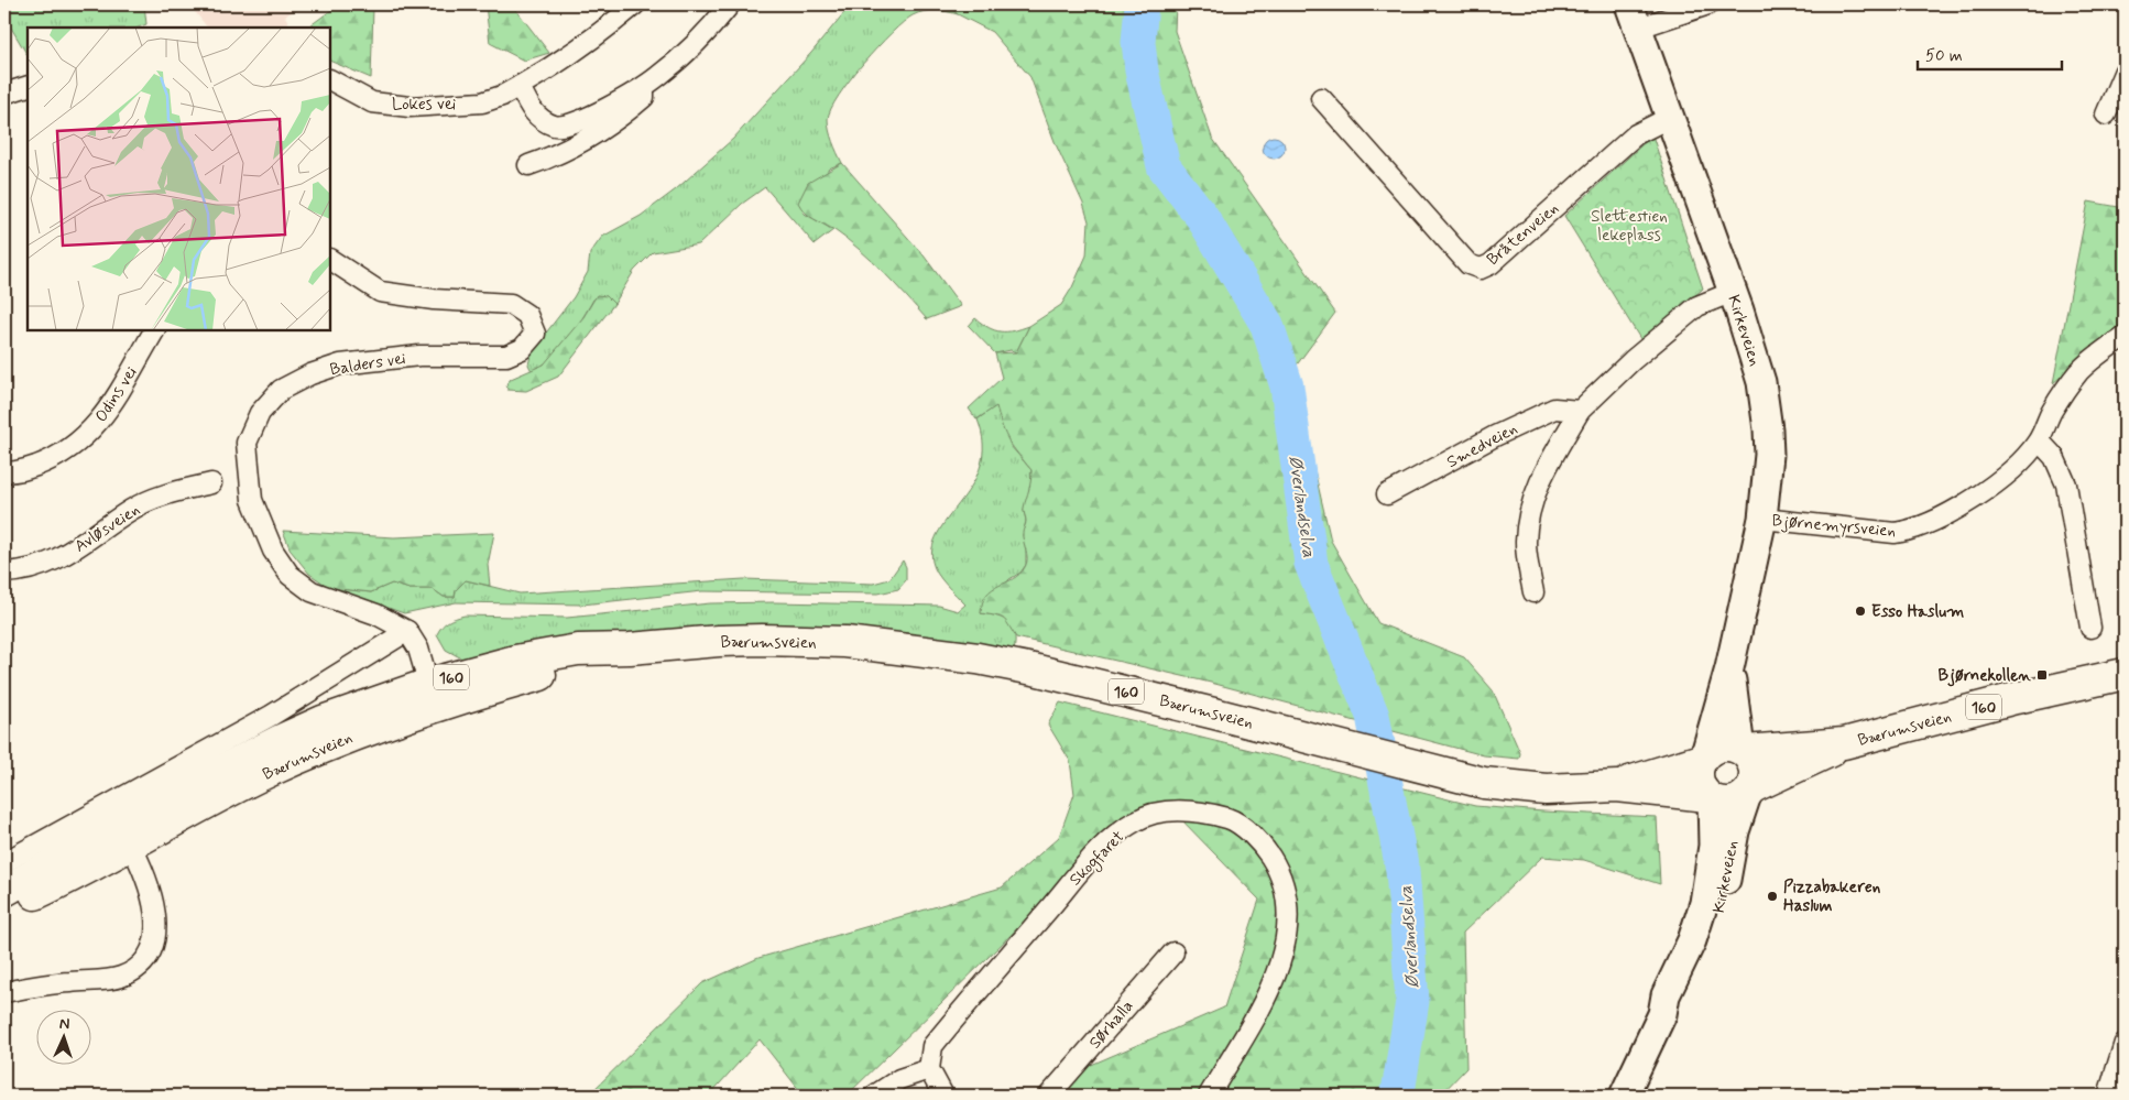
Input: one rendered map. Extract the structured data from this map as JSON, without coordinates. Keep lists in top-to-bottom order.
{
  "streets": {
    "main road": ["Kirkeveien", "Bærumsveien", "160"],
    "street": [
      "Lokes vei",
      "Bråtenveien",
      "Balders vei",
      "Odins vei",
      "Smedveien",
      "Bjørnemyrsveien",
      "Avløsveien",
      "Skogfaret",
      "Sørhalla"
    ]
  },
  "crossings": [
    ["Bråtenveien", "Kirkeveien"],
    ["Kirkeveien", "Bjørnemyrsveien"],
    ["Kirkeveien", "Bærumsveien"],
    ["Kirkeveien", "160"],
    ["Bærumsveien", "160"]
  ],
  "water": ["Øverlandselva"],
  "parks": ["Slettestien lekeplass"],
  "places": {
    "other": ["Esso Haslum", "Pizzabakeren Haslum"],
    "transit": ["Bjørnekollen"]
  },
  "scale_bar": "50 m",
  "north": "top"
}
